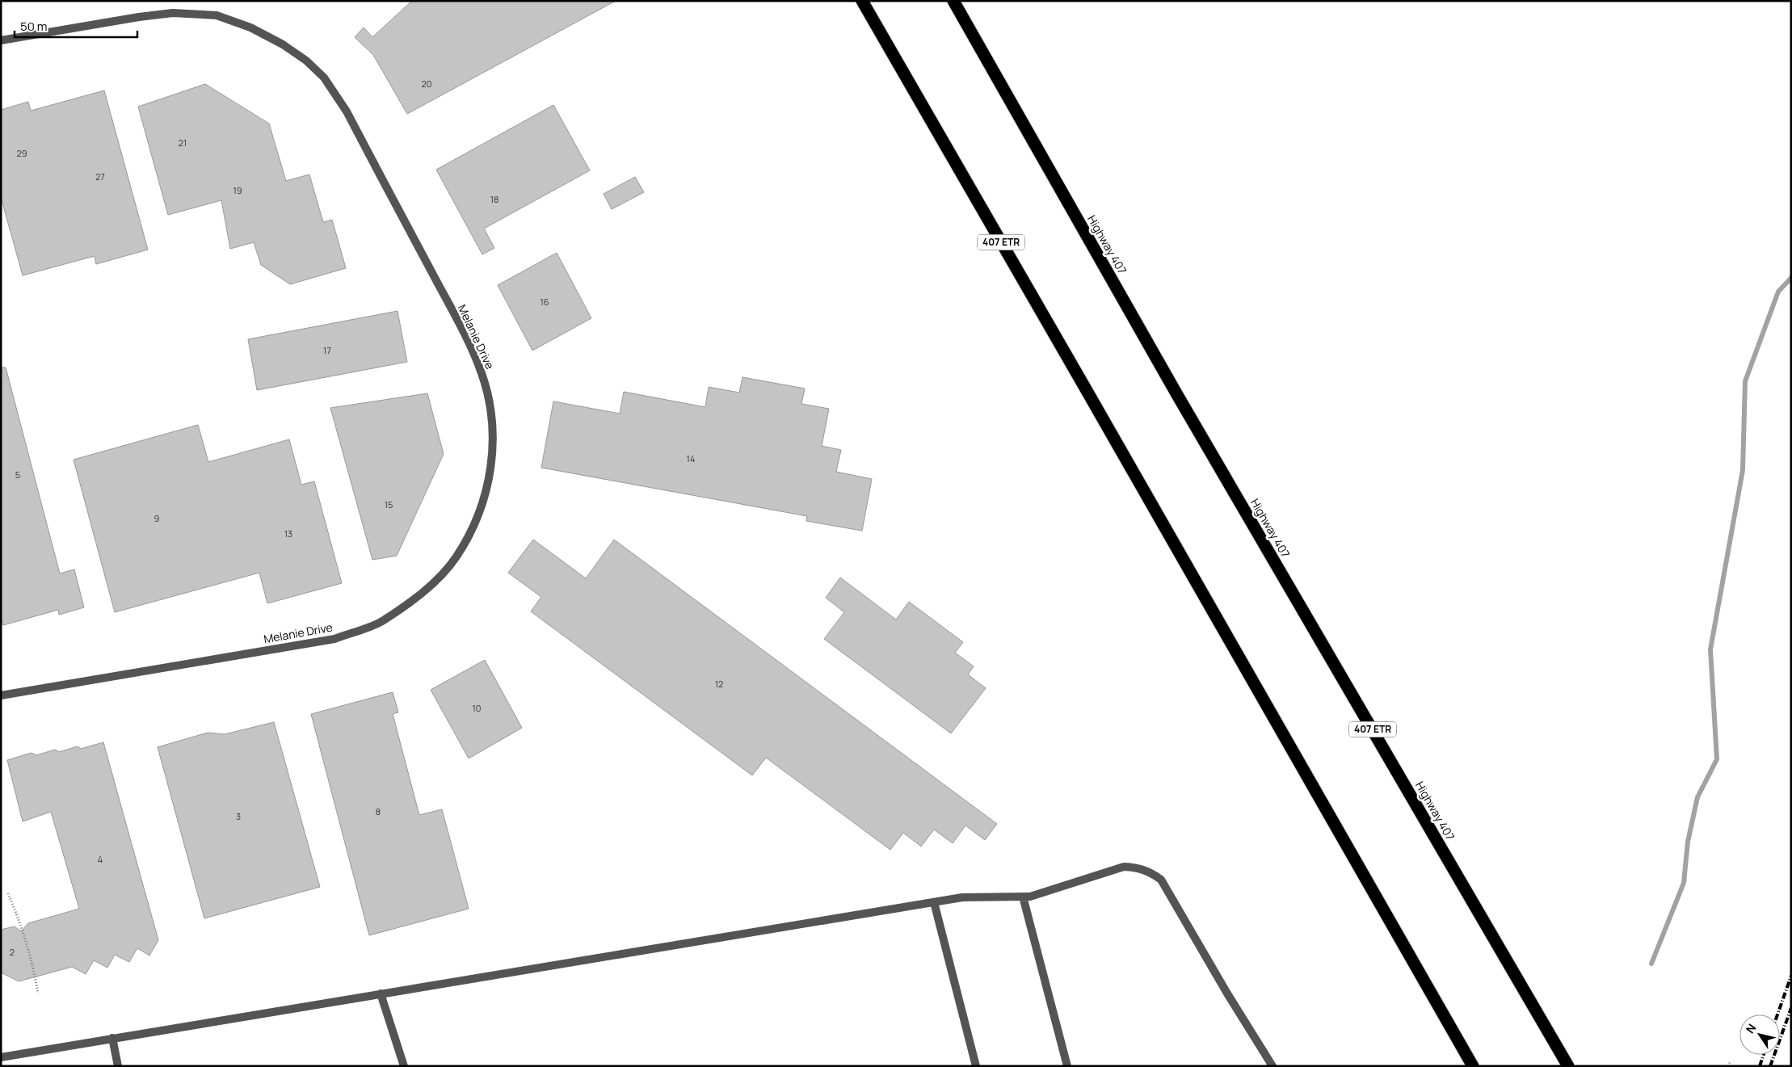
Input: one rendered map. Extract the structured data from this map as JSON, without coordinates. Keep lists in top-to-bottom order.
{
  "streets": {
    "highway": ["407 ETR", "Highway 407"],
    "street": ["Melanie Drive"]
  },
  "house_numbers": [
    "20",
    "21",
    "29",
    "27",
    "19",
    "18",
    "16",
    "17",
    "14",
    "5",
    "15",
    "9",
    "13",
    "12",
    "10",
    "8",
    "3",
    "4",
    "2"
  ],
  "scale_bar": "50 m",
  "north": "top left"
}
